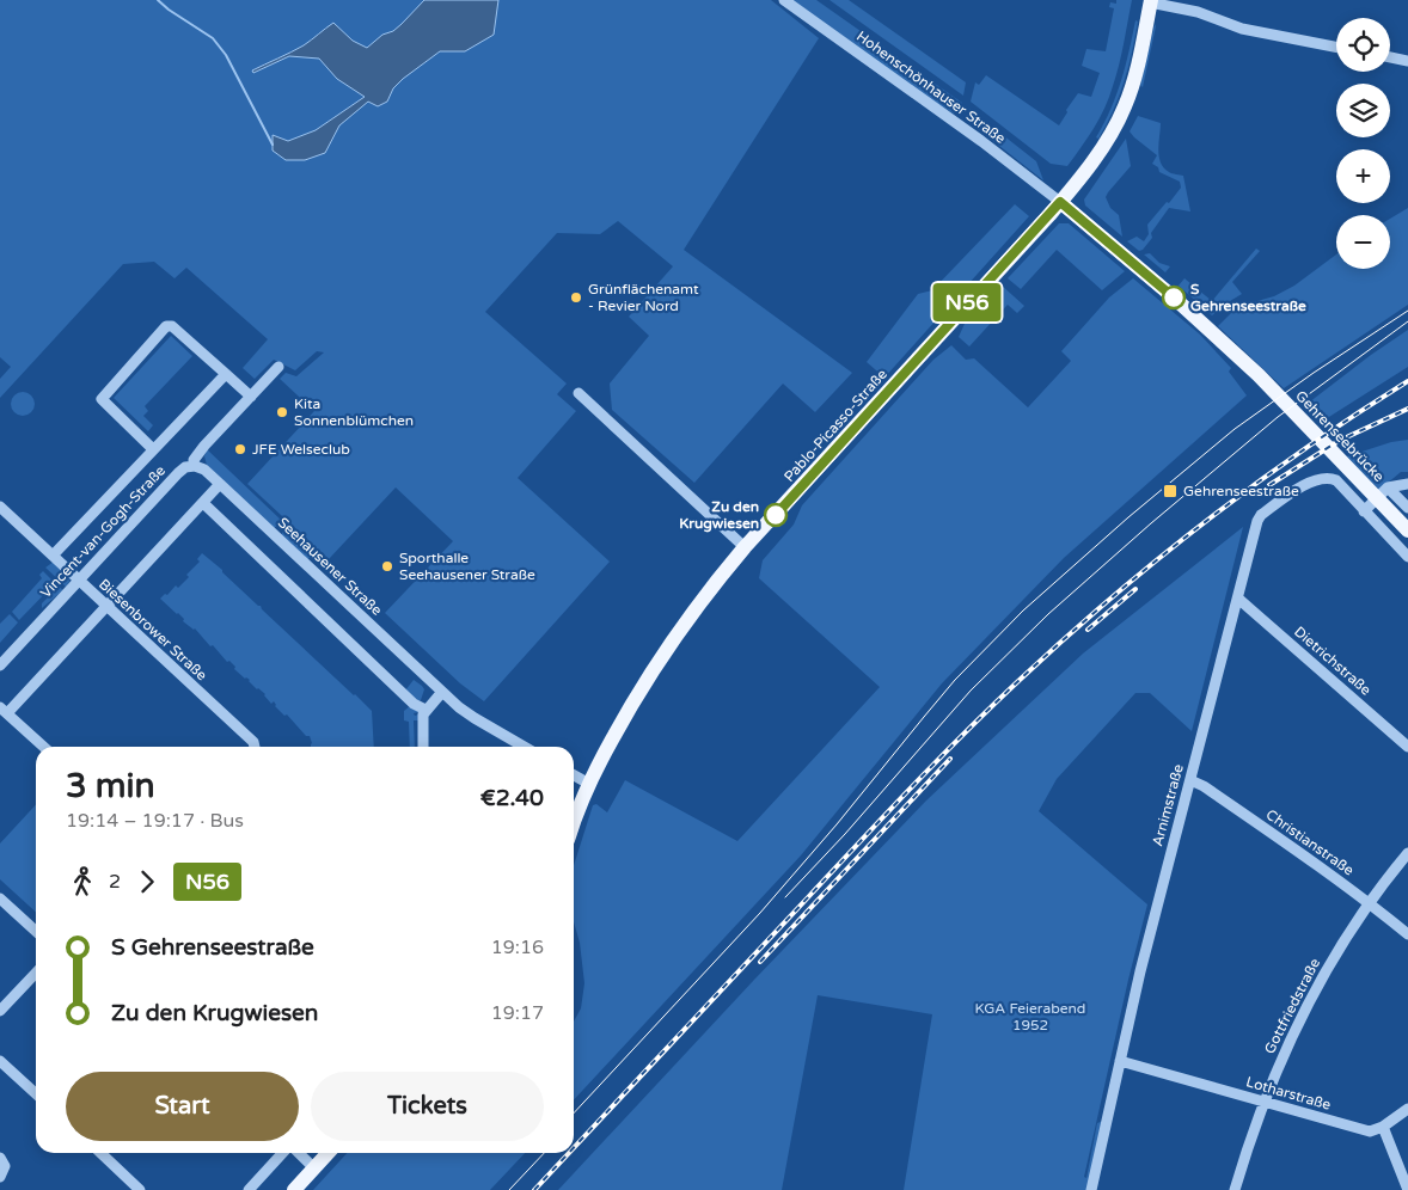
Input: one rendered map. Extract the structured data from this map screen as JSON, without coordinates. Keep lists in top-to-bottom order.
{
  "streets": {
    "main road": ["Pablo-Picasso-Straße", "Gehrenseebrücke"],
    "street": [
      "Hohenschönhauser Straße",
      "Vincent-van-Gogh-Straße",
      "Seehausener Straße",
      "Biesenbrower Straße",
      "Dietrichstraße",
      "Arnimstraße",
      "Christianstraße",
      "Gottfriedstraße",
      "Lotharstraße"
    ]
  },
  "crossings": [
    ["Hohenschönhauser Straße", "Pablo-Picasso-Straße"],
    ["Hohenschönhauser Straße", "Gehrenseebrücke"],
    ["Pablo-Picasso-Straße", "Gehrenseebrücke"],
    ["Vincent-van-Gogh-Straße", "Seehausener Straße"],
    ["Vincent-van-Gogh-Straße", "Biesenbrower Straße"],
    ["Dietrichstraße", "Arnimstraße"],
    ["Arnimstraße", "Christianstraße"],
    ["Arnimstraße", "Lotharstraße"],
    ["Christianstraße", "Gottfriedstraße"],
    ["Gottfriedstraße", "Lotharstraße"]
  ],
  "parks": ["KGA Feierabend 1952"],
  "places": {
    "other": [
      "Grünflächenamt - Revier Nord",
      "S Gehrenseestraße",
      "Kita Sonnenblümchen",
      "JFE Welseclub",
      "Zu den Krugwiesen",
      "Sporthalle Seehausener Straße"
    ],
    "transit": ["Gehrenseestraße"]
  },
  "lines": ["bus line N56"],
  "page": {
    "on_map": "N56",
    "map_buttons": ["+", "−"],
    "heading": ["3 min", "19:14 – 19:17 · Bus", "€2.40"],
    "legs": ["2", "N56"],
    "list": [
      {
        "name": "S Gehrenseestraße",
        "value": "19:16"
      },
      {
        "name": "Zu den Krugwiesen",
        "value": "19:17"
      }
    ],
    "buttons": ["Start", "Tickets"]
  }
}
